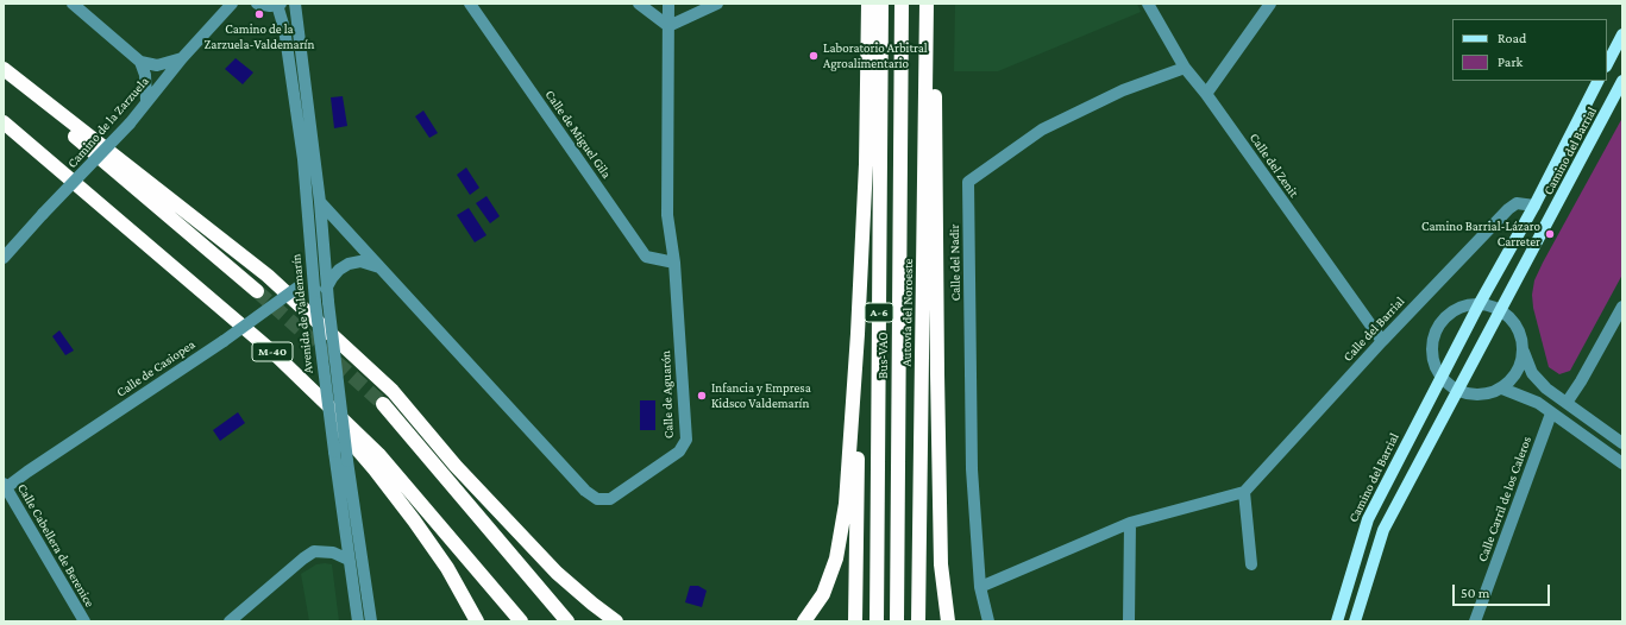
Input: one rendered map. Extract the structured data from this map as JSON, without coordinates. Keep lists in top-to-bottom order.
{
  "streets": {
    "highway": [
      "A-6",
      "Autovía del Noroeste",
      "M-40",
      "Bus-VAO"
    ],
    "main road": ["Camino del Barrial"],
    "street": [
      "Camino de la Zarzuela",
      "Calle de Miguel Gila",
      "Calle del Zenit",
      "Calle del Nadir",
      "Avenida de Valdemarín",
      "Calle del Barrial",
      "Calle de Casiopea",
      "Calle de Aguarón",
      "Calle Carril de los Caleros",
      "Calle Cabellera de Berenice"
    ]
  },
  "crossings": [
    ["Calle de Miguel Gila", "Calle de Aguarón"],
    ["Camino del Barrial", "Calle del Barrial"],
    ["Calle del Zenit", "Calle del Nadir"],
    ["Calle del Zenit", "Calle del Barrial"],
    ["Avenida de Valdemarín", "Calle de Casiopea"],
    ["Avenida de Valdemarín", "Calle de Aguarón"],
    ["Calle de Casiopea", "Calle Cabellera de Berenice"]
  ],
  "places": [
    "Camino de la Zarzuela-Valdemarín",
    "Laboratorio Arbitral Agroalimentario",
    "Camino Barrial-Lázaro Carreter",
    "Infancia y Empresa Kidsco Valdemarín"
  ],
  "legend": ["Road", "Park"],
  "scale_bar": "50 m"
}
